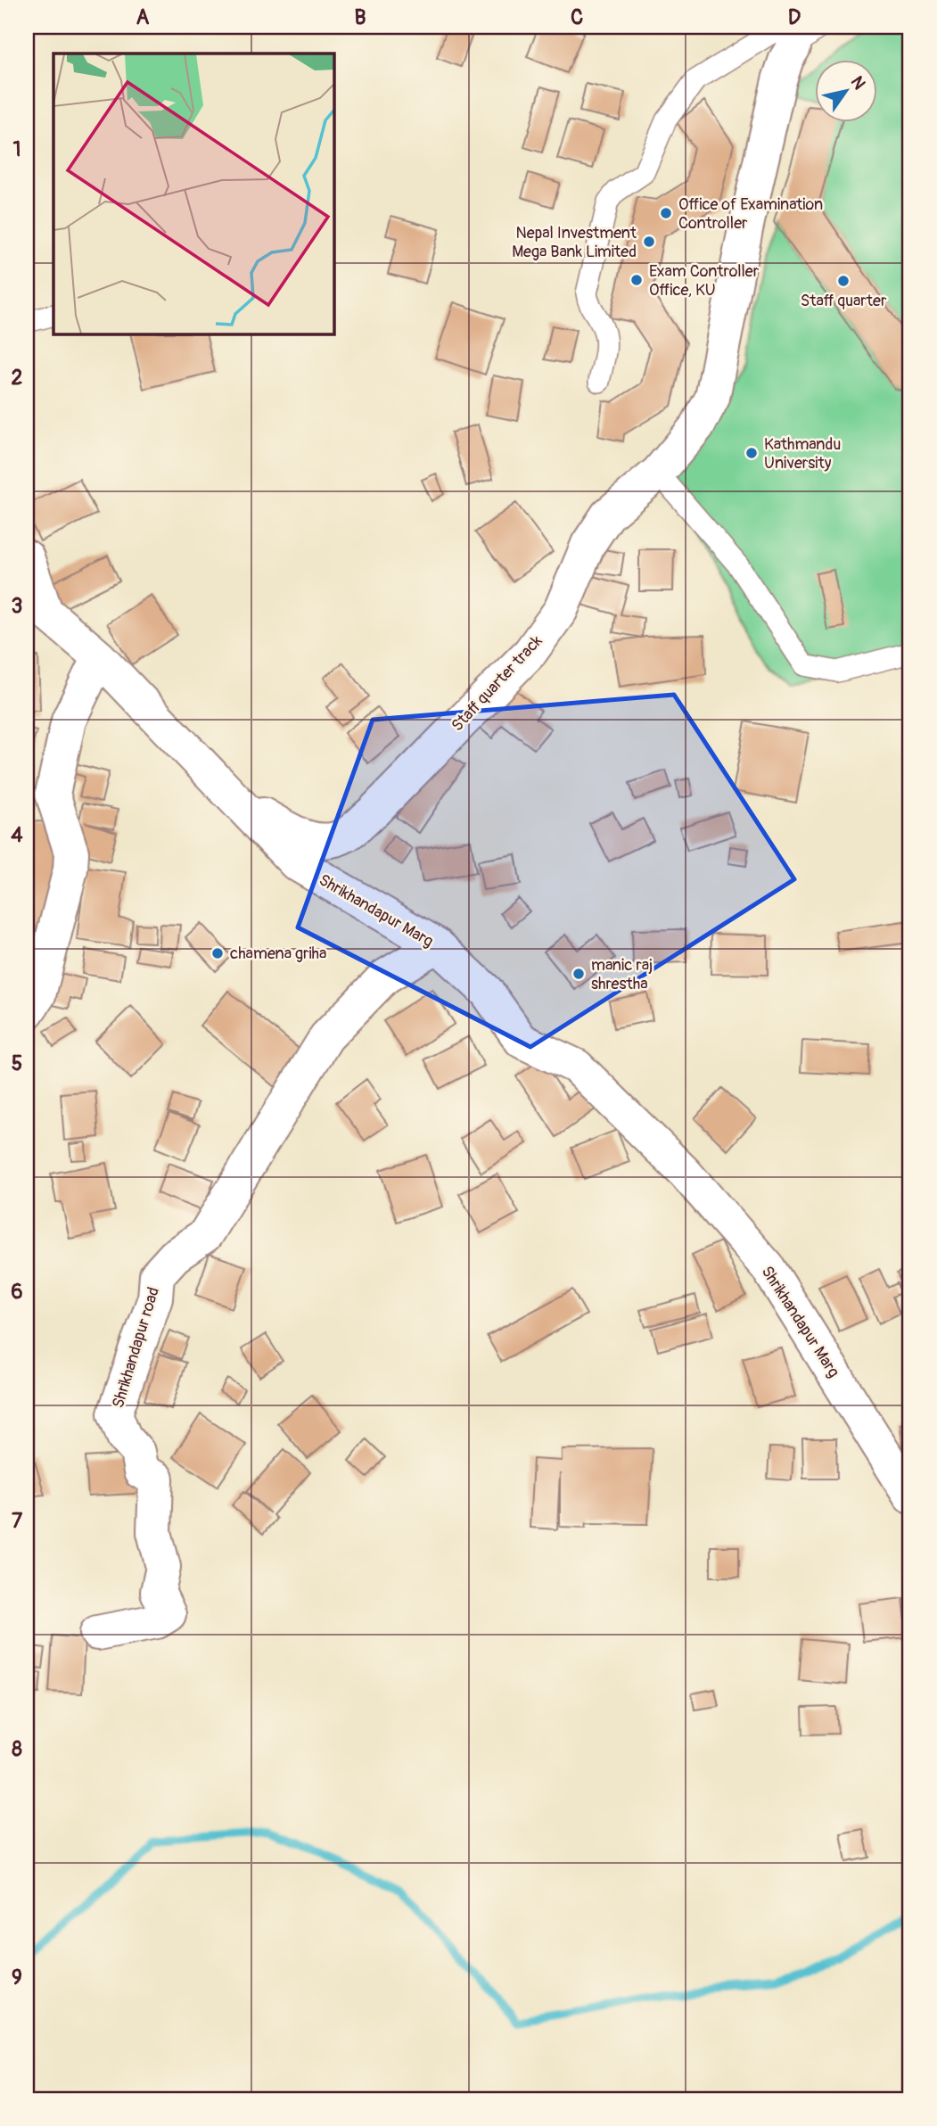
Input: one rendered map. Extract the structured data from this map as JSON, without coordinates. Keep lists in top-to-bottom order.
{
  "streets": {
    "street": ["Staff quarter track", "Shrikhandapur Marg", "Shrikhandapur road"]
  },
  "crossings": [
    ["Staff quarter track", "Shrikhandapur Marg"],
    ["Shrikhandapur Marg", "Shrikhandapur road"]
  ],
  "places": [
    "Office of Examination Controller",
    "Nepal Investment Mega Bank Limited",
    "Exam Controller Office, KU",
    "Staff quarter",
    "Kathmandu University",
    "chamena griha",
    "manic raj shrestha"
  ],
  "north": "top right",
  "grid": {
    "columns": [
      "A",
      "B",
      "C",
      "D"
    ],
    "rows": [
      "1",
      "2",
      "3",
      "4",
      "5",
      "6",
      "7",
      "8",
      "9"
    ]
  }
}
